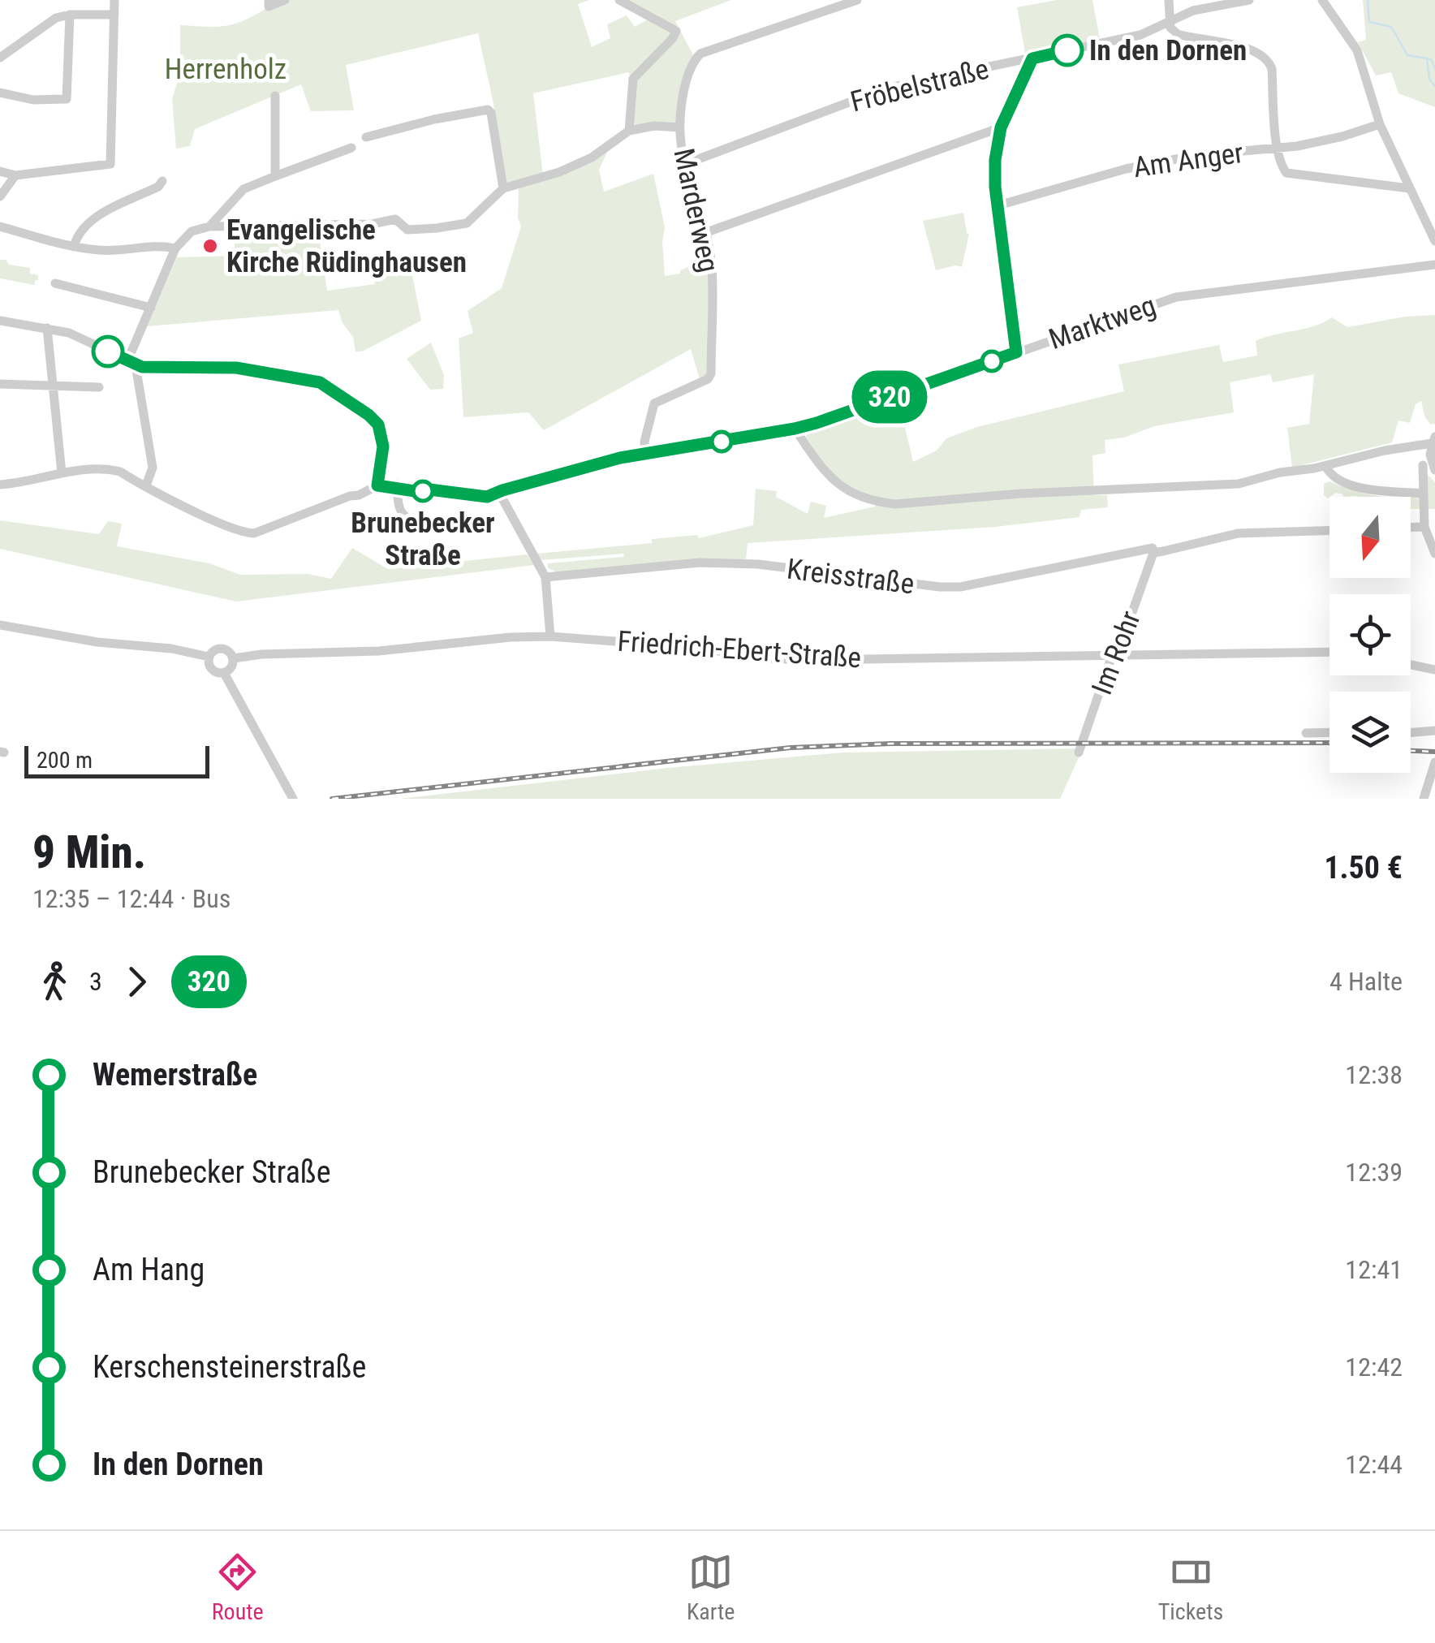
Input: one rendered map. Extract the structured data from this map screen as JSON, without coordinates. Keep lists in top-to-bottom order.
{
  "streets": {
    "street": [
      "Fröbelstraße",
      "Am Anger",
      "Marderweg",
      "Marktweg",
      "Kreisstraße",
      "Friedrich-Ebert-Straße",
      "Im Rohr"
    ]
  },
  "crossings": [
    ["Fröbelstraße", "Marderweg"],
    ["Marderweg", "Marktweg"],
    ["Kreisstraße", "Im Rohr"],
    ["Friedrich-Ebert-Straße", "Im Rohr"]
  ],
  "parks": ["Herrenholz"],
  "places": ["In den Dornen", "Evangelische Kirche Rüdinghausen", "Brunebecker Straße"],
  "lines": ["bus line 320"],
  "scale_bar": "200 m",
  "north": "bottom",
  "page": {
    "on_map": "320",
    "scale": "200 m",
    "heading": ["9 Min.", "12:35 – 12:44 · Bus", "1.50 €"],
    "legs": ["3", "320", "4 Halte"],
    "list": [
      {
        "name": "Wemerstraße",
        "value": "12:38"
      },
      {
        "name": "Brunebecker Straße",
        "value": "12:39"
      },
      {
        "name": "Am Hang",
        "value": "12:41"
      },
      {
        "name": "Kerschensteinerstraße",
        "value": "12:42"
      },
      {
        "name": "In den Dornen",
        "value": "12:44"
      }
    ],
    "tabs": ["Route", "Karte", "Tickets"]
  }
}
